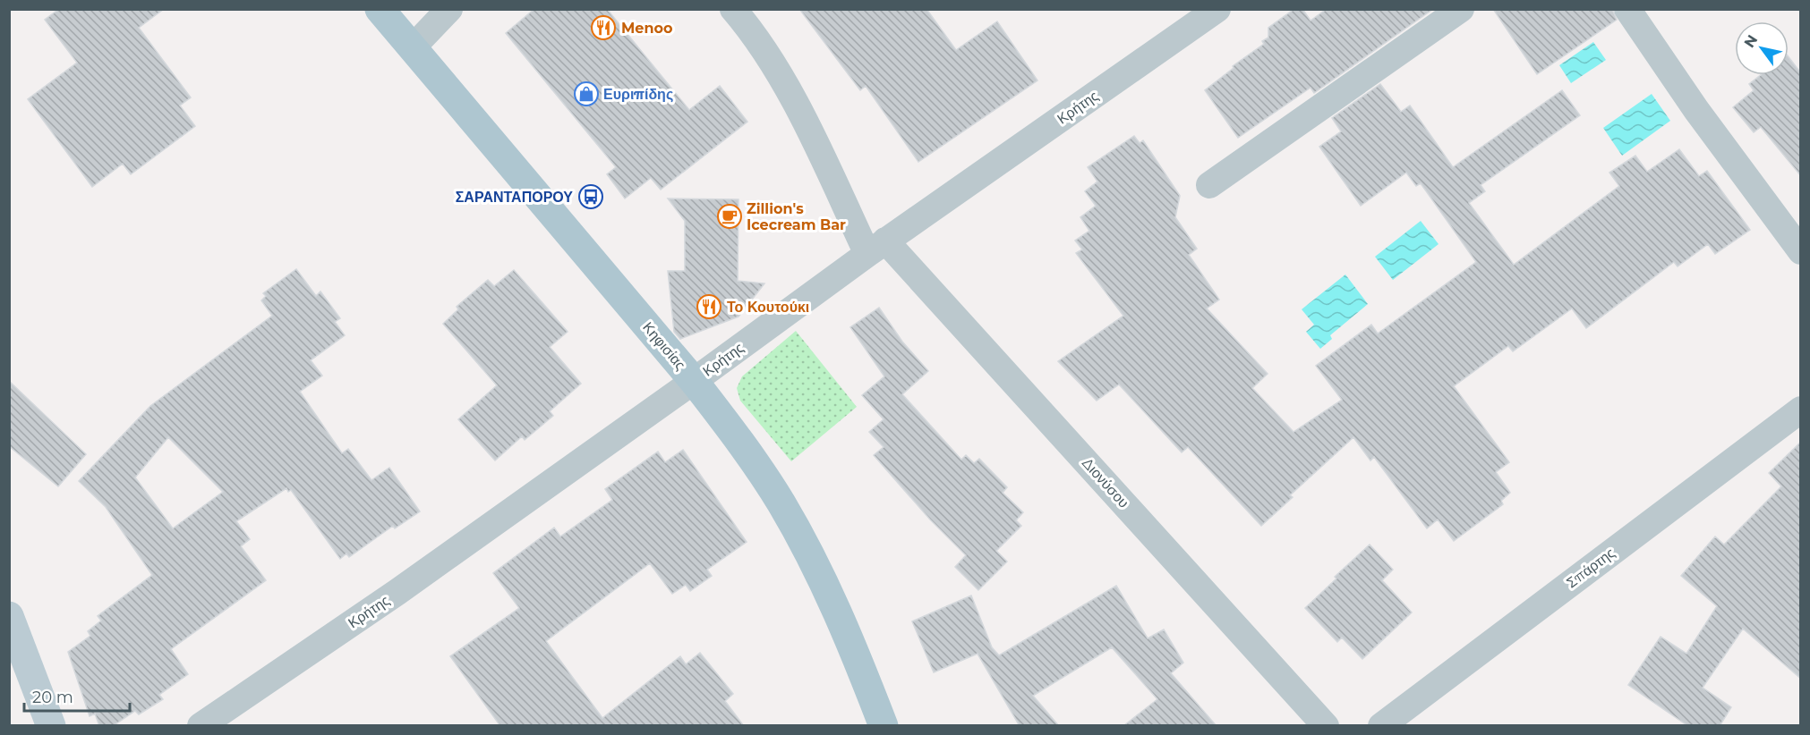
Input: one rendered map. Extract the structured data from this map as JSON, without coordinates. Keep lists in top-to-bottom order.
{
  "streets": {
    "main road": ["Κηφισίας"],
    "street": ["Κρήτης", "Διονύσου", "Σπάρτης"]
  },
  "crossings": [
    ["Κρήτης", "Κηφισίας"],
    ["Κρήτης", "Διονύσου"]
  ],
  "places": {
    "restaurant": ["Menoo", "Το Κουτούκι"],
    "shop": ["Ευριπίδης"],
    "bus stop": ["ΣΑΡΑΝΤΑΠΟΡΟΥ"],
    "cafe": ["Zillion's Icecream Bar"]
  },
  "scale_bar": "20 m",
  "north": "top left"
}
